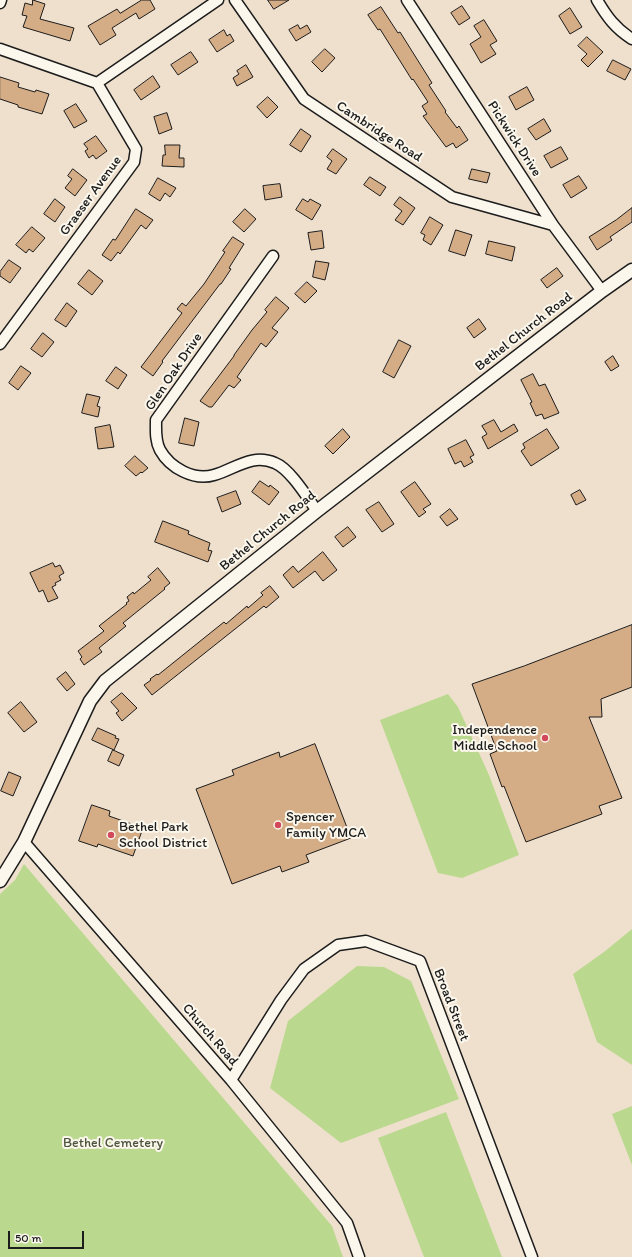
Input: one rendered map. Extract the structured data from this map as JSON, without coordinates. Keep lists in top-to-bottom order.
{
  "streets": {
    "street": [
      "Cambridge Road",
      "Pickwick Drive",
      "Graeser Avenue",
      "Bethel Church Road",
      "Glen Oak Drive",
      "Broad Street",
      "Church Road"
    ]
  },
  "crossings": [
    ["Cambridge Road", "Pickwick Drive"],
    ["Pickwick Drive", "Bethel Church Road"],
    ["Bethel Church Road", "Glen Oak Drive"],
    ["Bethel Church Road", "Church Road"],
    ["Broad Street", "Church Road"]
  ],
  "parks": ["Bethel Cemetery"],
  "places": ["Independence Middle School", "Spencer Family YMCA", "Bethel Park School District"],
  "scale_bar": "50 m"
}
